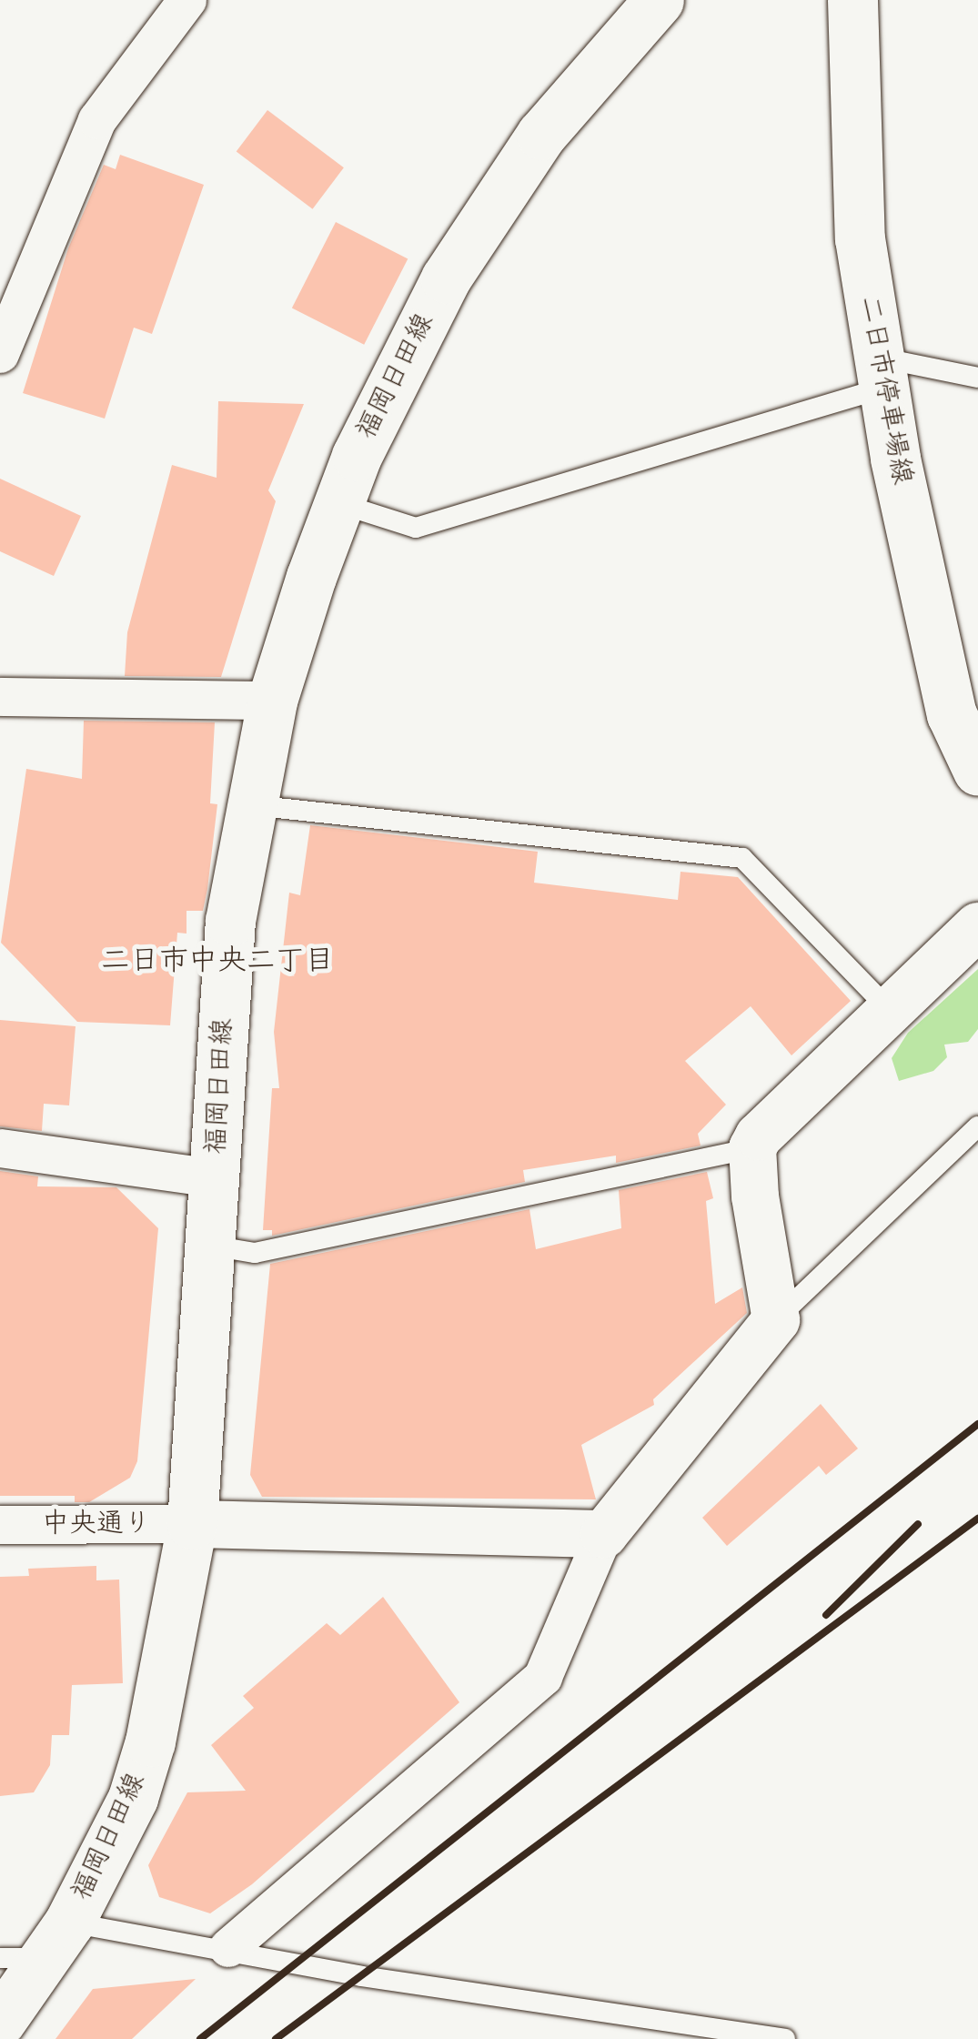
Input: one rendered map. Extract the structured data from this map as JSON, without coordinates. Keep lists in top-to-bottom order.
{
  "streets": {
    "main road": ["福岡日田線", "二日市停車場線"],
    "street": ["中央通り"]
  },
  "crossings": [
    ["福岡日田線", "中央通り"]
  ],
  "districts": ["二日市中央二丁目"]
}
